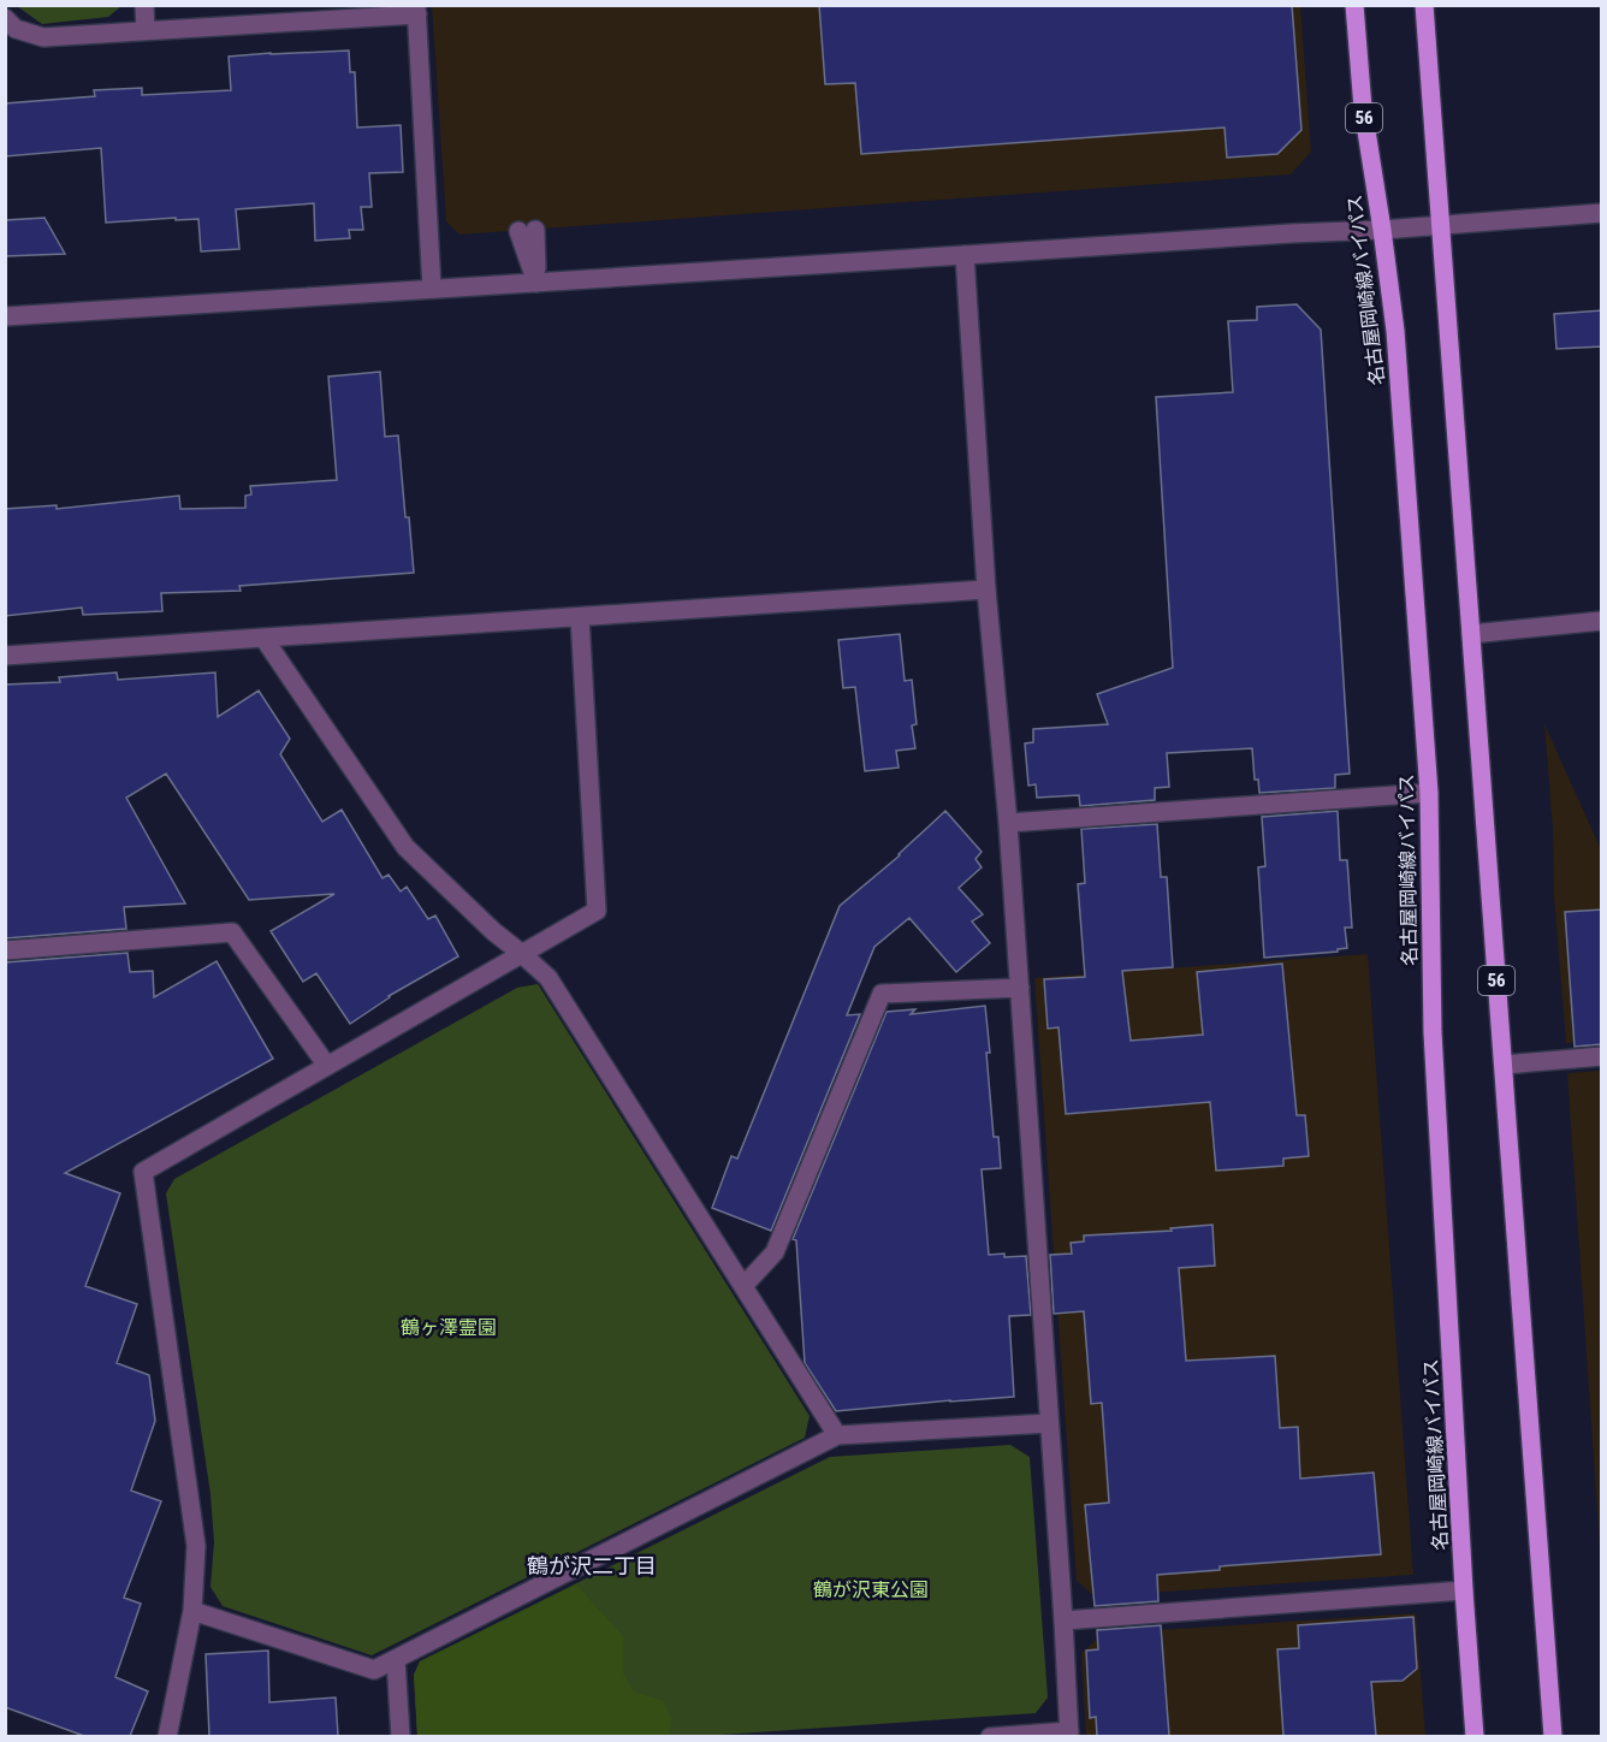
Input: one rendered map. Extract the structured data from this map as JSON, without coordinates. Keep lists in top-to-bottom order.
{
  "streets": {
    "main road": ["56", "名古屋岡崎線バイパス"]
  },
  "districts": ["鶴が沢二丁目"],
  "parks": ["鶴ヶ澤霊園", "鶴が沢東公園"]
}
